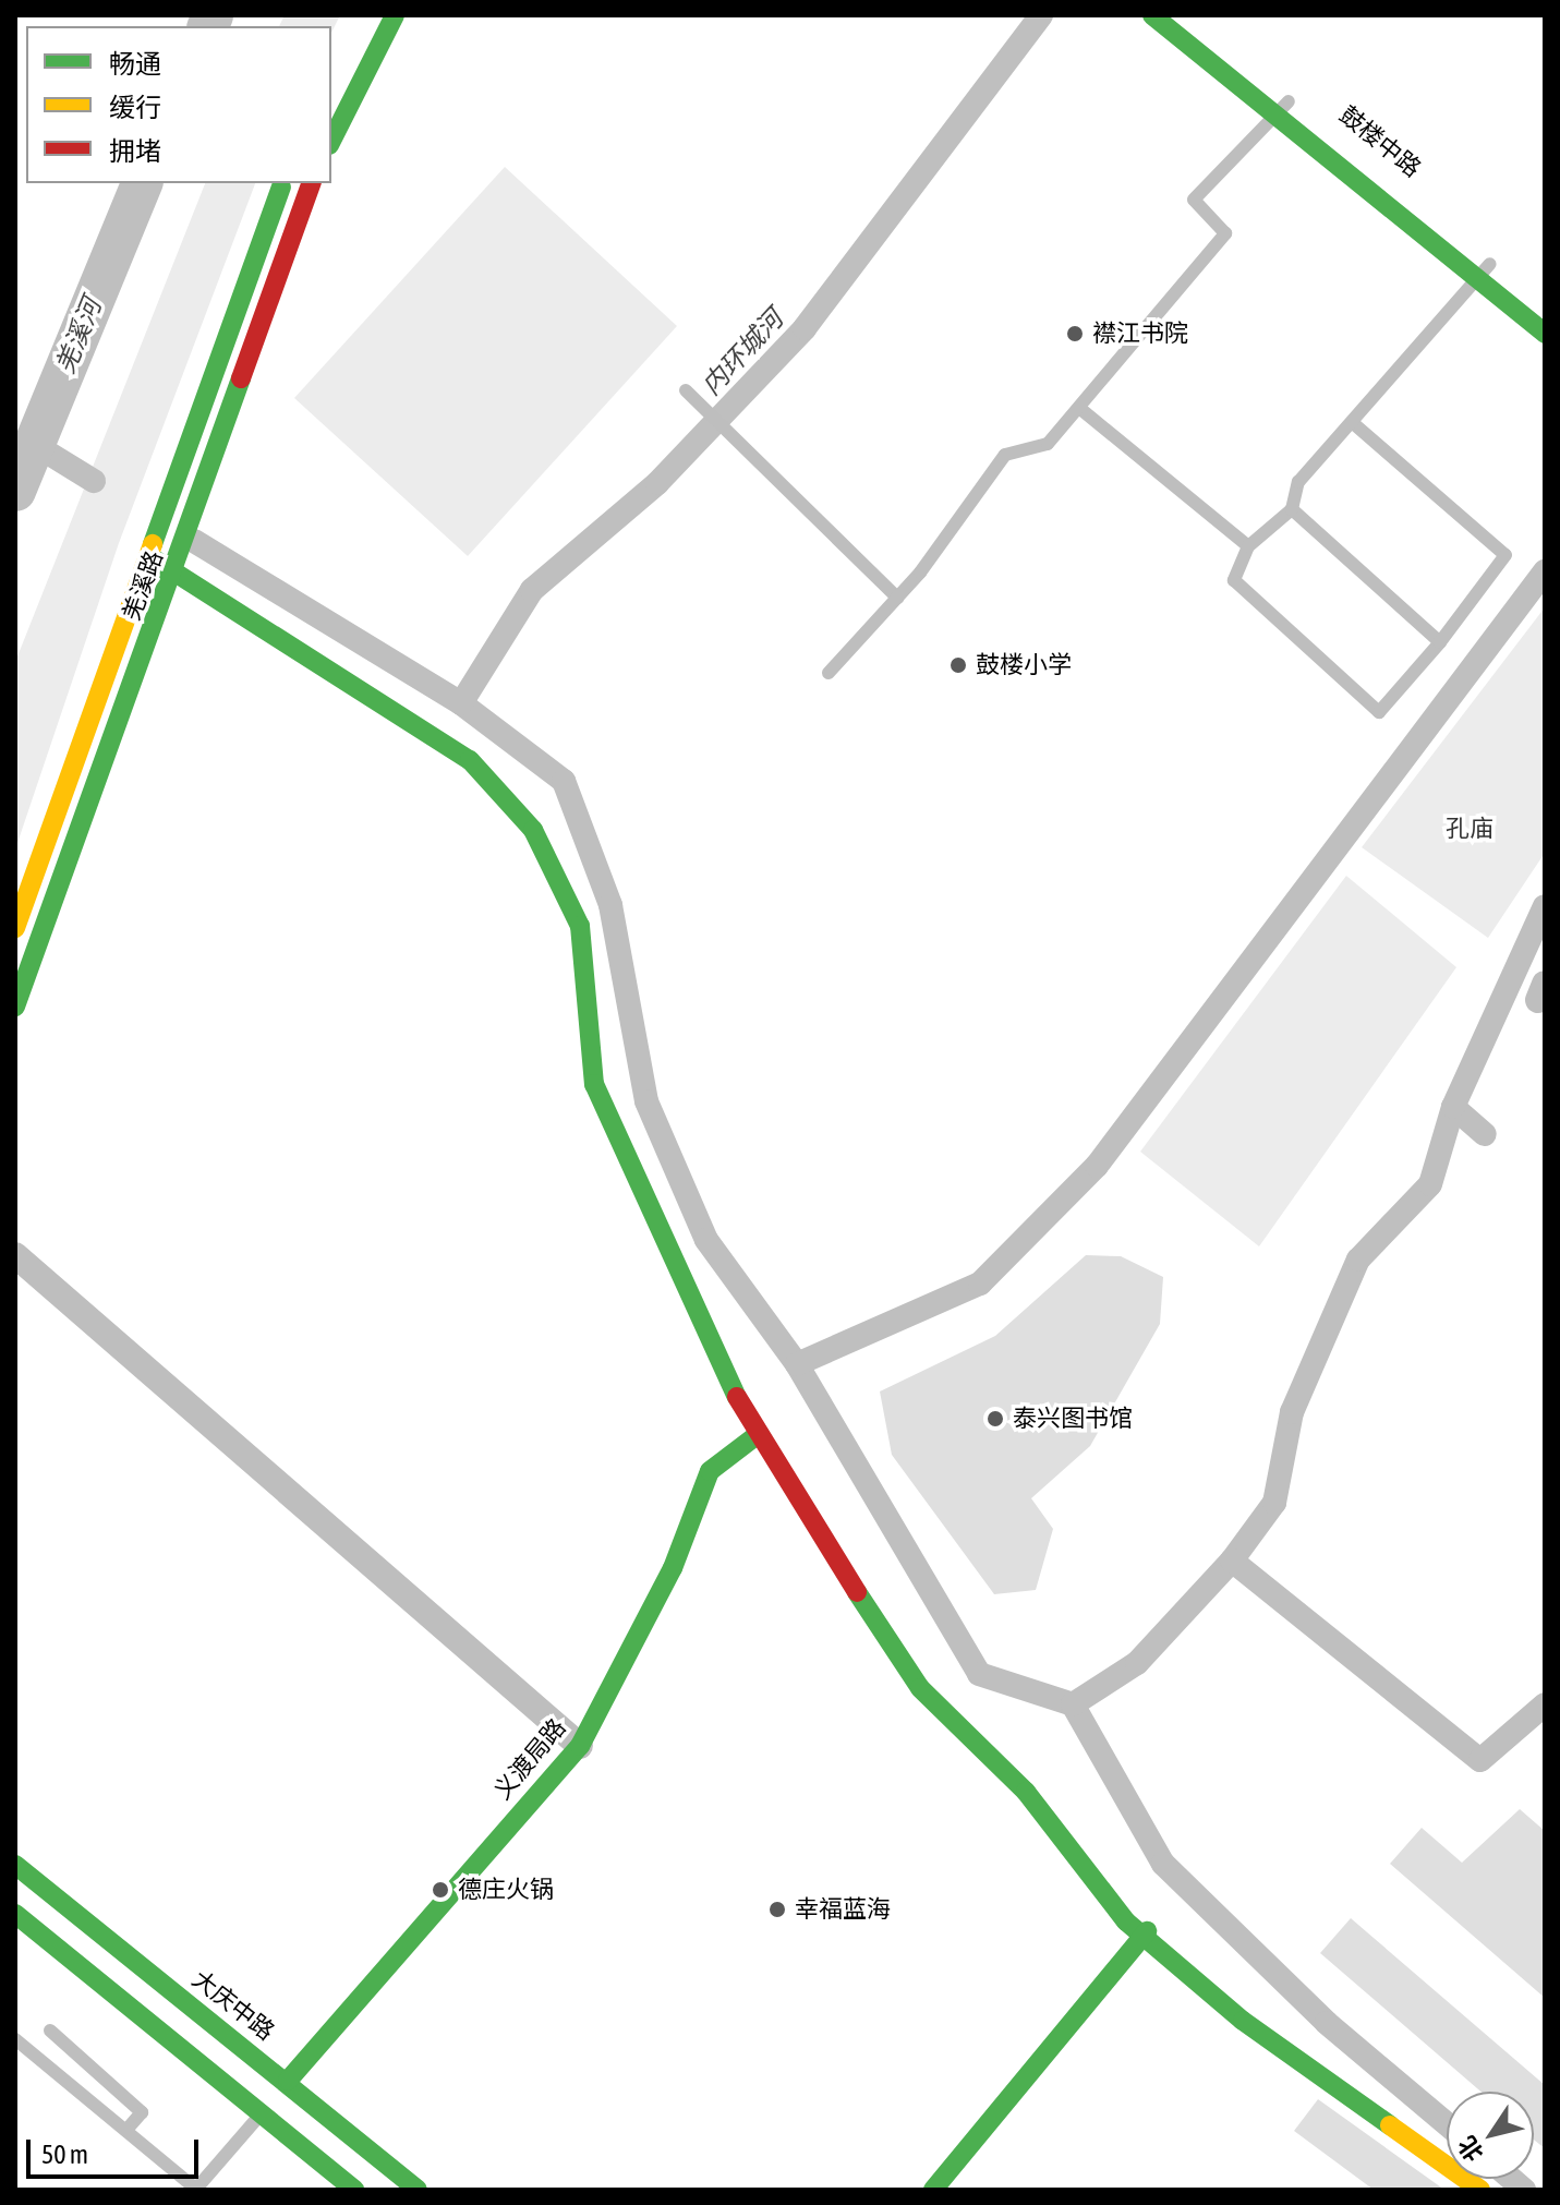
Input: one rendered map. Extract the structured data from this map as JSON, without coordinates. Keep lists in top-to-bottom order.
{
  "streets": {
    "street": [
      "鼓楼中路",
      "羌溪路",
      "义渡局路",
      "大庆中路"
    ]
  },
  "crossings": [
    ["义渡局路", "大庆中路"]
  ],
  "water": ["羌溪河", "内环城河"],
  "parks": ["孔庙"],
  "places": [
    "襟江书院",
    "鼓楼小学",
    "泰兴图书馆",
    "德庄火锅",
    "幸福蓝海"
  ],
  "legend": ["畅通", "缓行", "拥堵"],
  "scale_bar": "50 m",
  "north": "bottom left"
}
